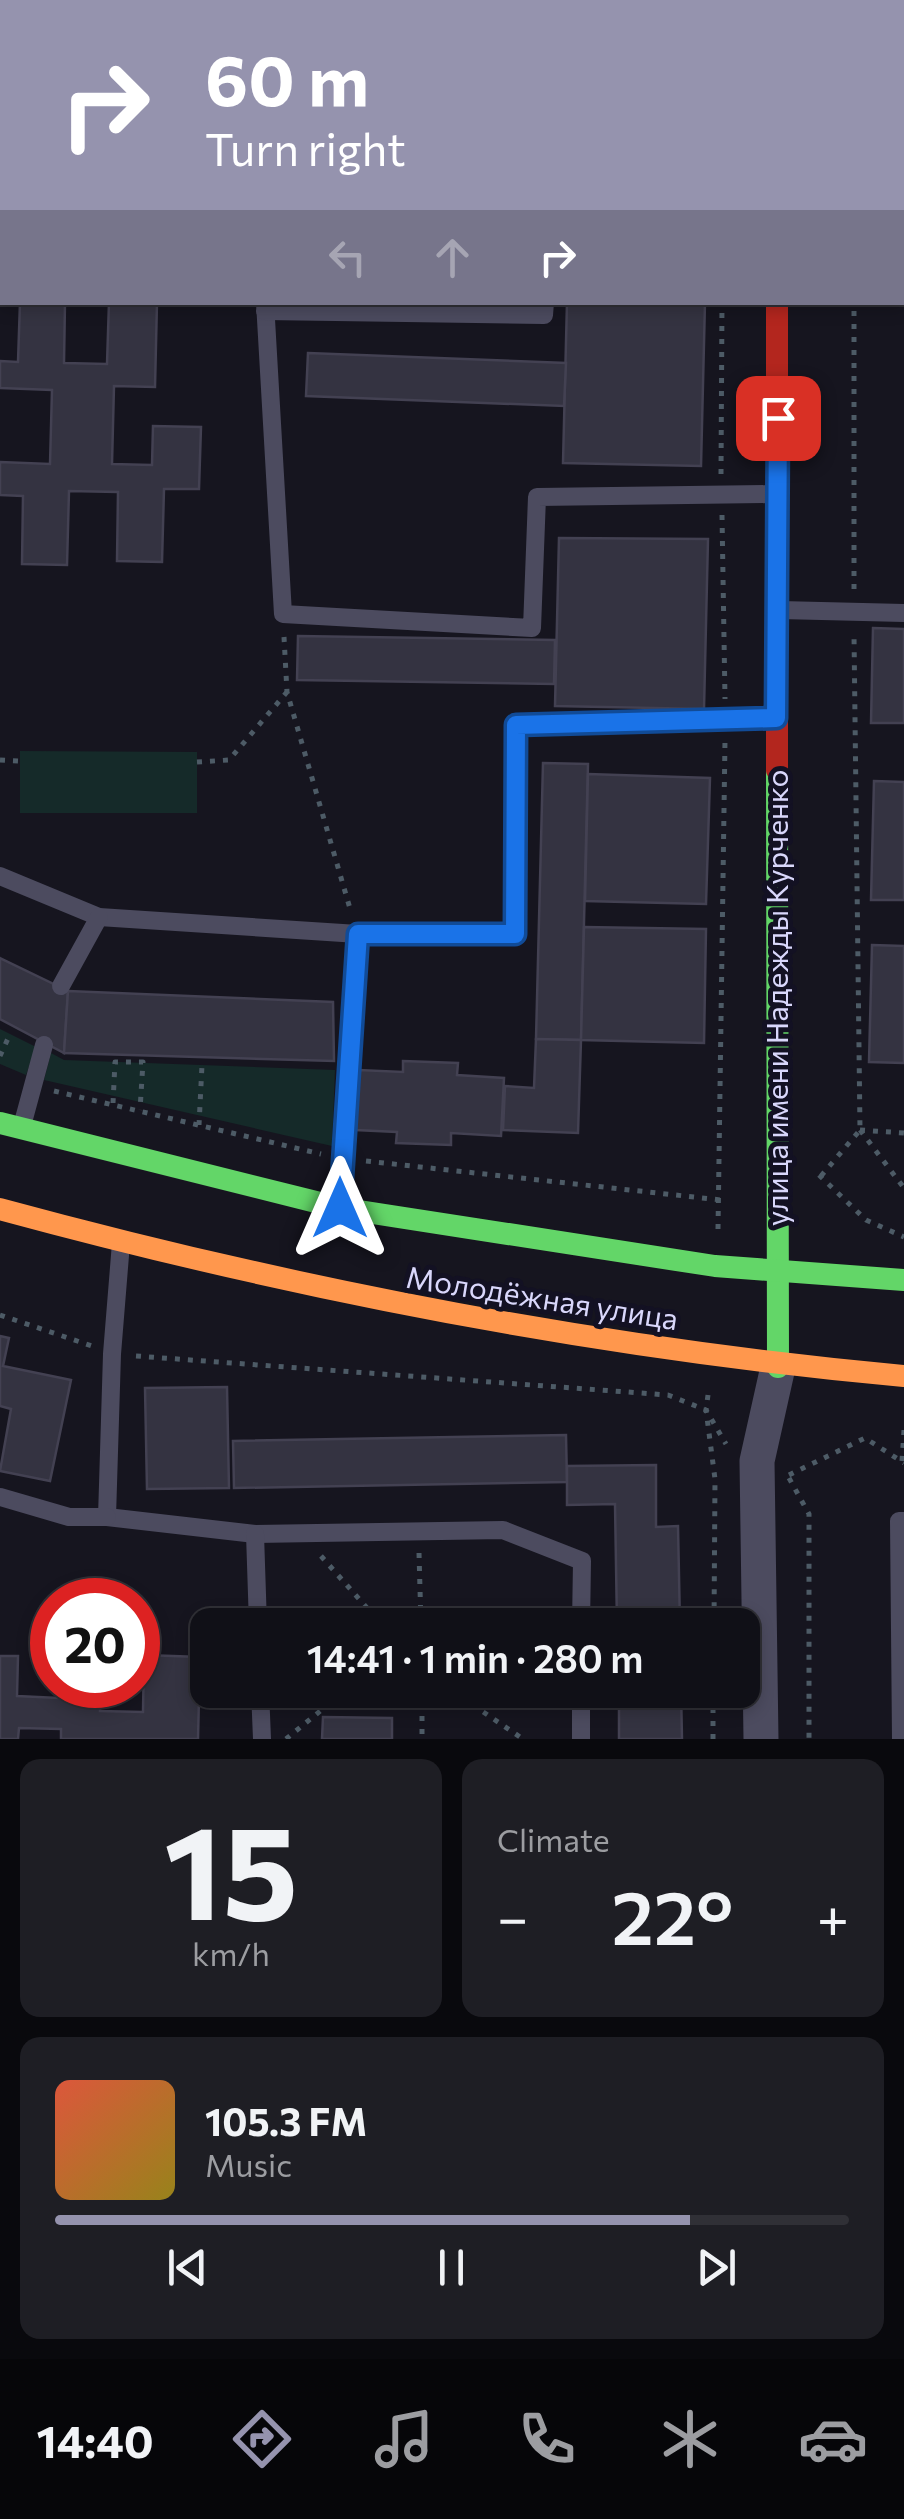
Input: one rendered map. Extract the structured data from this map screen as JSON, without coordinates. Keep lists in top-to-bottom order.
{
  "streets": {
    "main road": ["улица имени Надежды Курченко", "Молодёжная улица"]
  },
  "crossings": [
    ["улица имени Надежды Курченко", "Молодёжная улица"]
  ],
  "page": {
    "turn": ["60 m", "Turn right"],
    "limit": "20",
    "trip": "14:41 · 1 min · 280 m",
    "tile": [
      ["15", "km/h"],
      "Climate"
    ],
    "heat": ["−", "22°", "+"],
    "song": ["105.3 FM", "Music"],
    "tabs": "14:40"
  }
}
